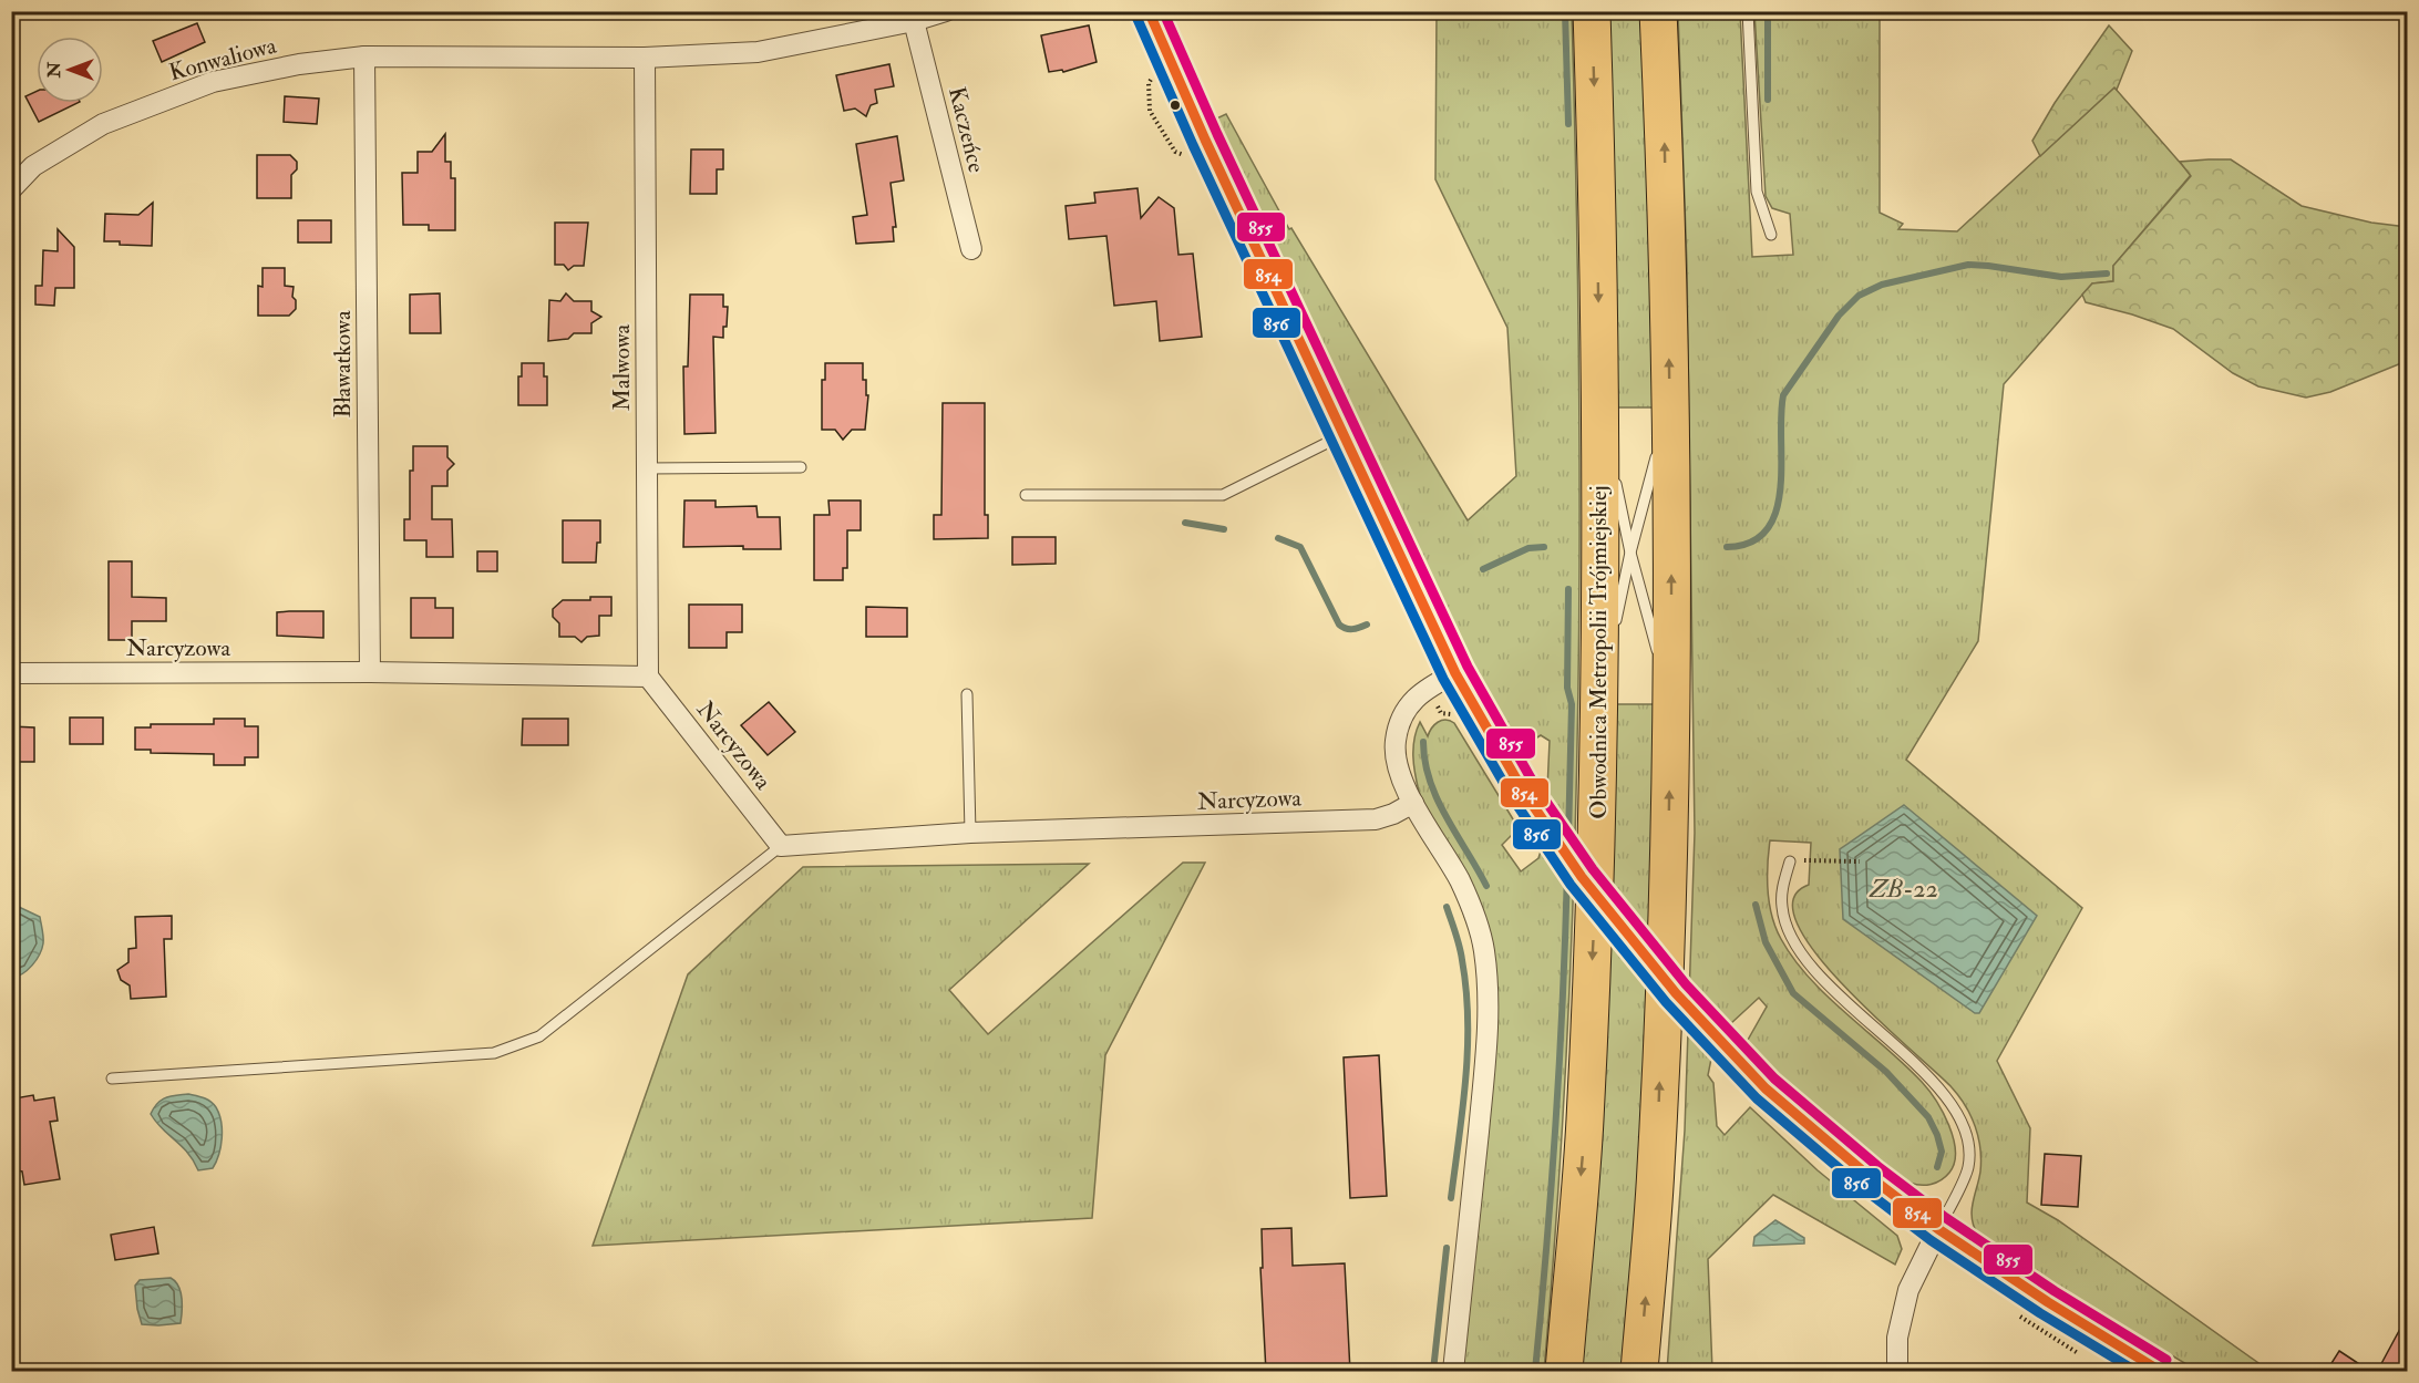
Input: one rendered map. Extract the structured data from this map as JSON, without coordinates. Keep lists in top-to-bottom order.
{
  "streets": {
    "highway": ["Obwodnica Metropolii Trójmiejskiej"],
    "street": [
      "Konwaliowa",
      "Kaczeńce",
      "Bławatkowa",
      "Malwowa",
      "Narcyzowa"
    ]
  },
  "crossings": [
    ["Konwaliowa", "Kaczeńce"],
    ["Konwaliowa", "Bławatkowa"],
    ["Konwaliowa", "Malwowa"],
    ["Bławatkowa", "Narcyzowa"],
    ["Malwowa", "Narcyzowa"]
  ],
  "water": ["ZB-22"],
  "lines": ["transit line 854", "transit line 855", "transit line 856"],
  "north": "left"
}
